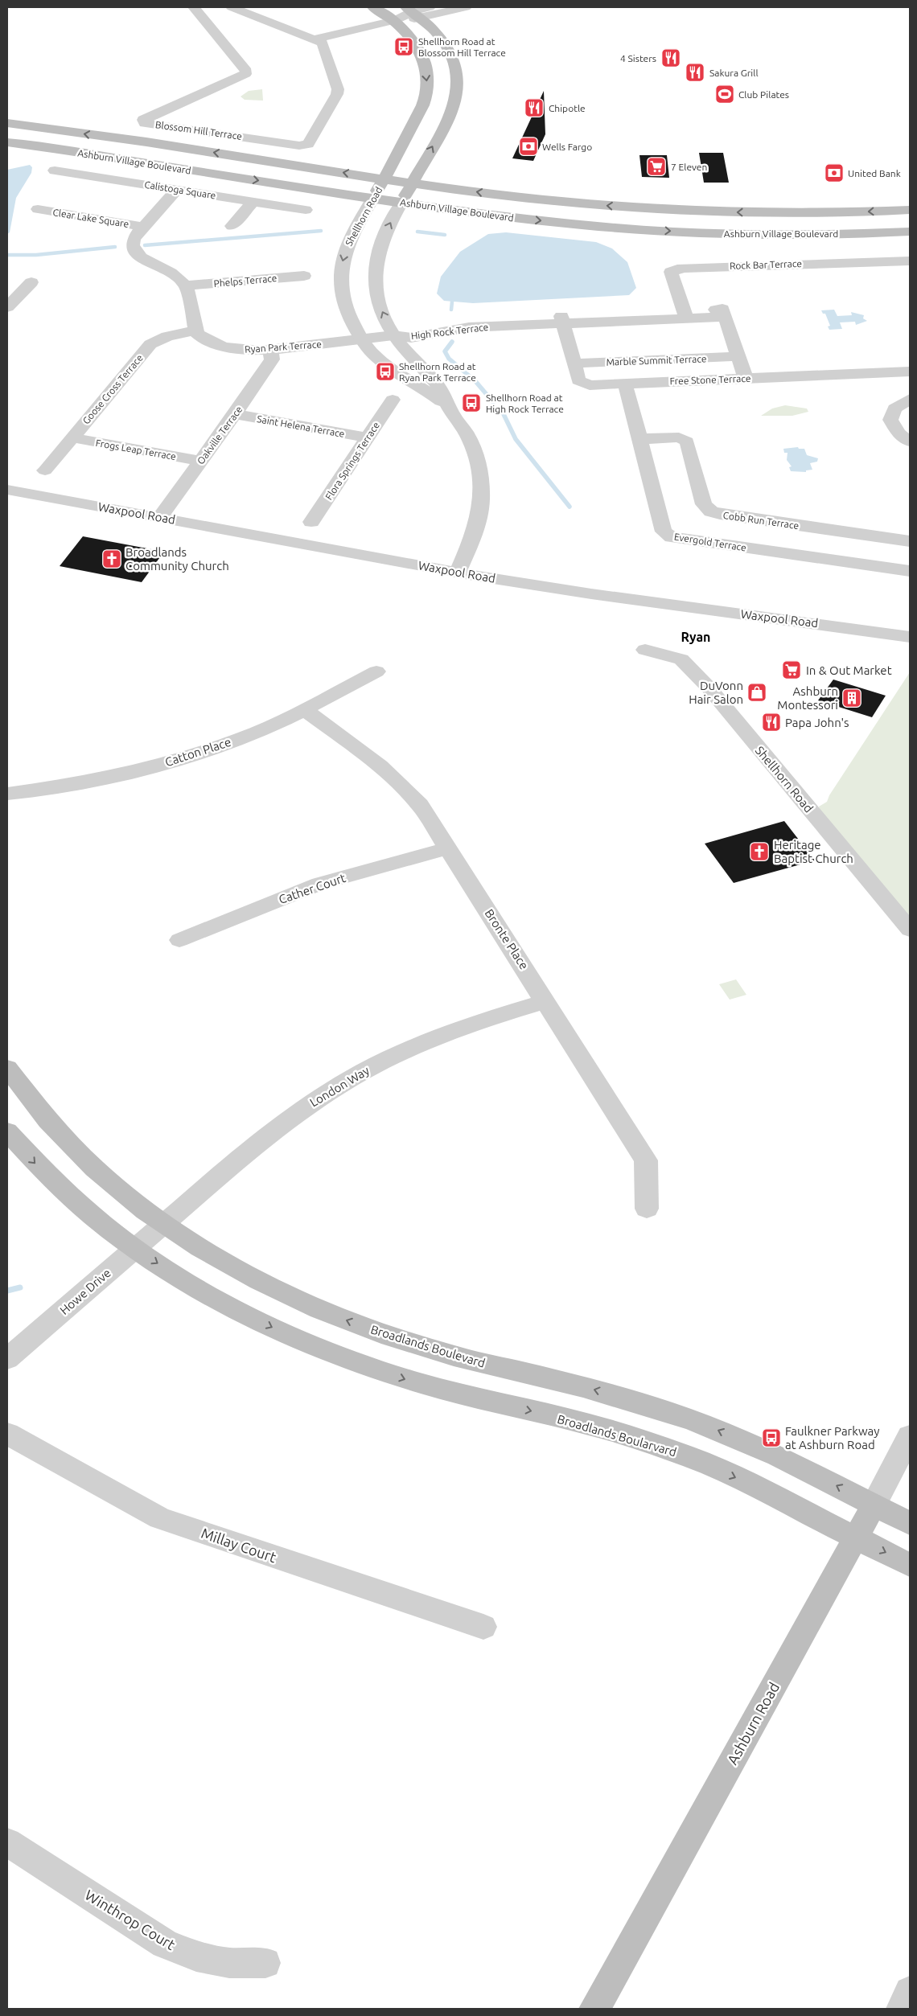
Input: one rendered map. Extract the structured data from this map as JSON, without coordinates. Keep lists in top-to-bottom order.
{
  "streets": {
    "main road": [
      "Ashburn Village Boulevard",
      "Shellhorn Road",
      "Broadlands Boulevard",
      "Broadlands Boularvard",
      "Ashburn Road"
    ],
    "street": [
      "Blossom Hill Terrace",
      "Calistoga Square",
      "Clear Lake Square",
      "Rock Bar Terrace",
      "Phelps Terrace",
      "High Rock Terrace",
      "Ryan Park Terrace",
      "Marble Summit Terrace",
      "Free Stone Terrace",
      "Goose Cross Terrace",
      "Saint Helena Terrace",
      "Oakville Terrace",
      "Frogs Leap Terrace",
      "Flora Springs Terrace",
      "Waxpool Road",
      "Cobb Run Terrace",
      "Evergold Terrace",
      "Catton Place",
      "Cather Court",
      "Bronte Place",
      "London Way",
      "Howe Drive",
      "Millay Court",
      "Winthrop Court"
    ]
  },
  "crossings": [
    ["Ashburn Village Boulevard", "Shellhorn Road"],
    ["Shellhorn Road", "High Rock Terrace"],
    ["Shellhorn Road", "Ryan Park Terrace"],
    ["Shellhorn Road", "Waxpool Road"],
    ["Rock Bar Terrace", "High Rock Terrace"],
    ["High Rock Terrace", "Ryan Park Terrace"],
    ["High Rock Terrace", "Marble Summit Terrace"],
    ["High Rock Terrace", "Free Stone Terrace"],
    ["Ryan Park Terrace", "Goose Cross Terrace"],
    ["Ryan Park Terrace", "Oakville Terrace"],
    ["Marble Summit Terrace", "Free Stone Terrace"],
    ["Free Stone Terrace", "Evergold Terrace"],
    ["Goose Cross Terrace", "Frogs Leap Terrace"],
    ["Saint Helena Terrace", "Oakville Terrace"],
    ["Saint Helena Terrace", "Flora Springs Terrace"],
    ["Oakville Terrace", "Frogs Leap Terrace"],
    ["Oakville Terrace", "Waxpool Road"],
    ["Cobb Run Terrace", "Evergold Terrace"],
    ["Catton Place", "Bronte Place"],
    ["Cather Court", "Bronte Place"],
    ["Bronte Place", "London Way"],
    ["London Way", "Howe Drive"],
    ["London Way", "Broadlands Boulevard"],
    ["Howe Drive", "Broadlands Boulevard"],
    ["Howe Drive", "Broadlands Boularvard"],
    ["Broadlands Boulevard", "Ashburn Road"],
    ["Broadlands Boularvard", "Ashburn Road"]
  ],
  "one_way": ["Broadlands Boulevard", "Broadlands Boularvard"],
  "districts": ["Ryan"],
  "places": {
    "bus stop": [
      "Shellhorn Road at Blossom Hill Terrace",
      "Shellhorn Road at Ryan Park Terrace",
      "Shellhorn Road at High Rock Terrace",
      "Faulkner Parkway at Ashburn Road"
    ],
    "restaurant": [
      "4 Sisters",
      "Sakura Grill",
      "Chipotle",
      "Papa John's"
    ],
    "sports": ["Club Pilates"],
    "bank": ["Wells Fargo", "United Bank"],
    "supermarket": ["7 Eleven", "In & Out Market"],
    "church": ["Broadlands Community Church", "Heritage Baptist Church"],
    "shop": ["DuVonn Hair Salon"],
    "building": ["Ashburn Montessori"]
  }
}
